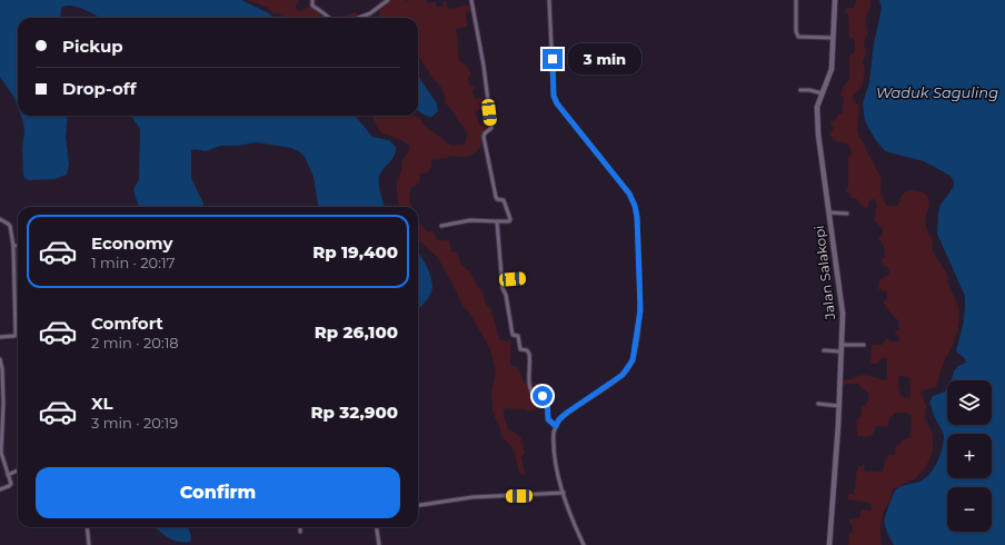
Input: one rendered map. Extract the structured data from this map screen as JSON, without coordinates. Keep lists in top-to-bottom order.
{
  "streets": {
    "street": ["Jalan Salakopi"]
  },
  "water": ["Waduk Saguling"],
  "page": {
    "banner": ["Pickup", "Drop-off"],
    "bubble": "3 min",
    "list": [
      {
        "name": "Economy",
        "note": "1 min · 20:17",
        "value": "Rp 19,400"
      },
      {
        "name": "Comfort",
        "note": "2 min · 20:18",
        "value": "Rp 26,100"
      },
      {
        "name": "XL",
        "note": "3 min · 20:19",
        "value": "Rp 32,900"
      }
    ],
    "map_buttons": ["+", "−"],
    "buttons": "Confirm"
  }
}
